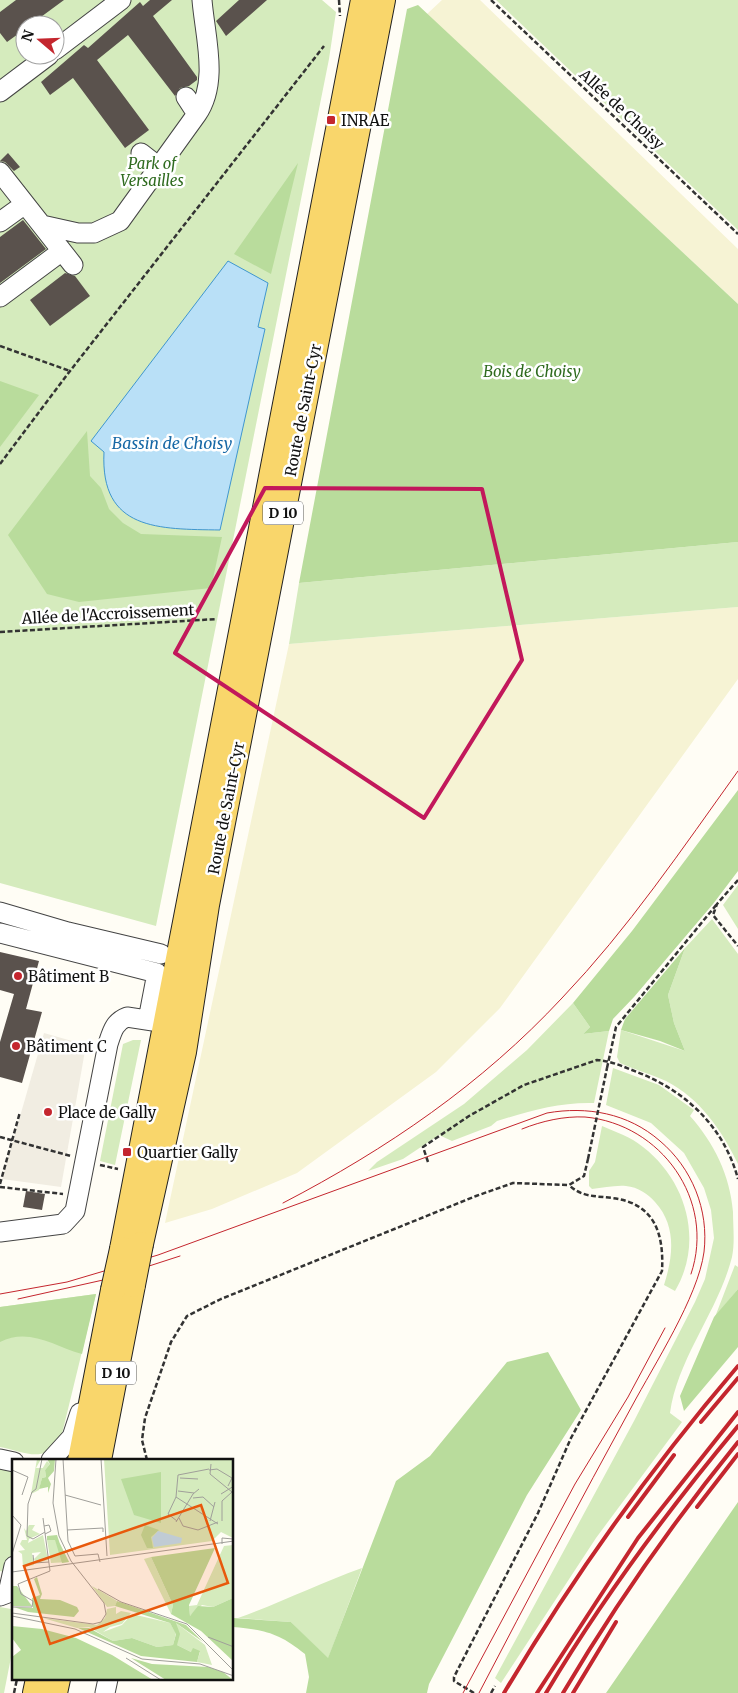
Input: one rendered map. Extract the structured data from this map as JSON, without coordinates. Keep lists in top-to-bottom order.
{
  "streets": {
    "main road": ["Route de Saint-Cyr", "D 10"],
    "path": ["Allée de Choisy", "Allée de l'Accroissement"]
  },
  "crossings": [
    ["Route de Saint-Cyr", "D 10"]
  ],
  "water": ["Bassin de Choisy"],
  "parks": ["Park of Versailles", "Bois de Choisy"],
  "places": {
    "transit": ["INRAE", "Quartier Gally"],
    "other": ["Bâtiment B", "Bâtiment C", "Place de Gally"]
  },
  "north": "left"
}
